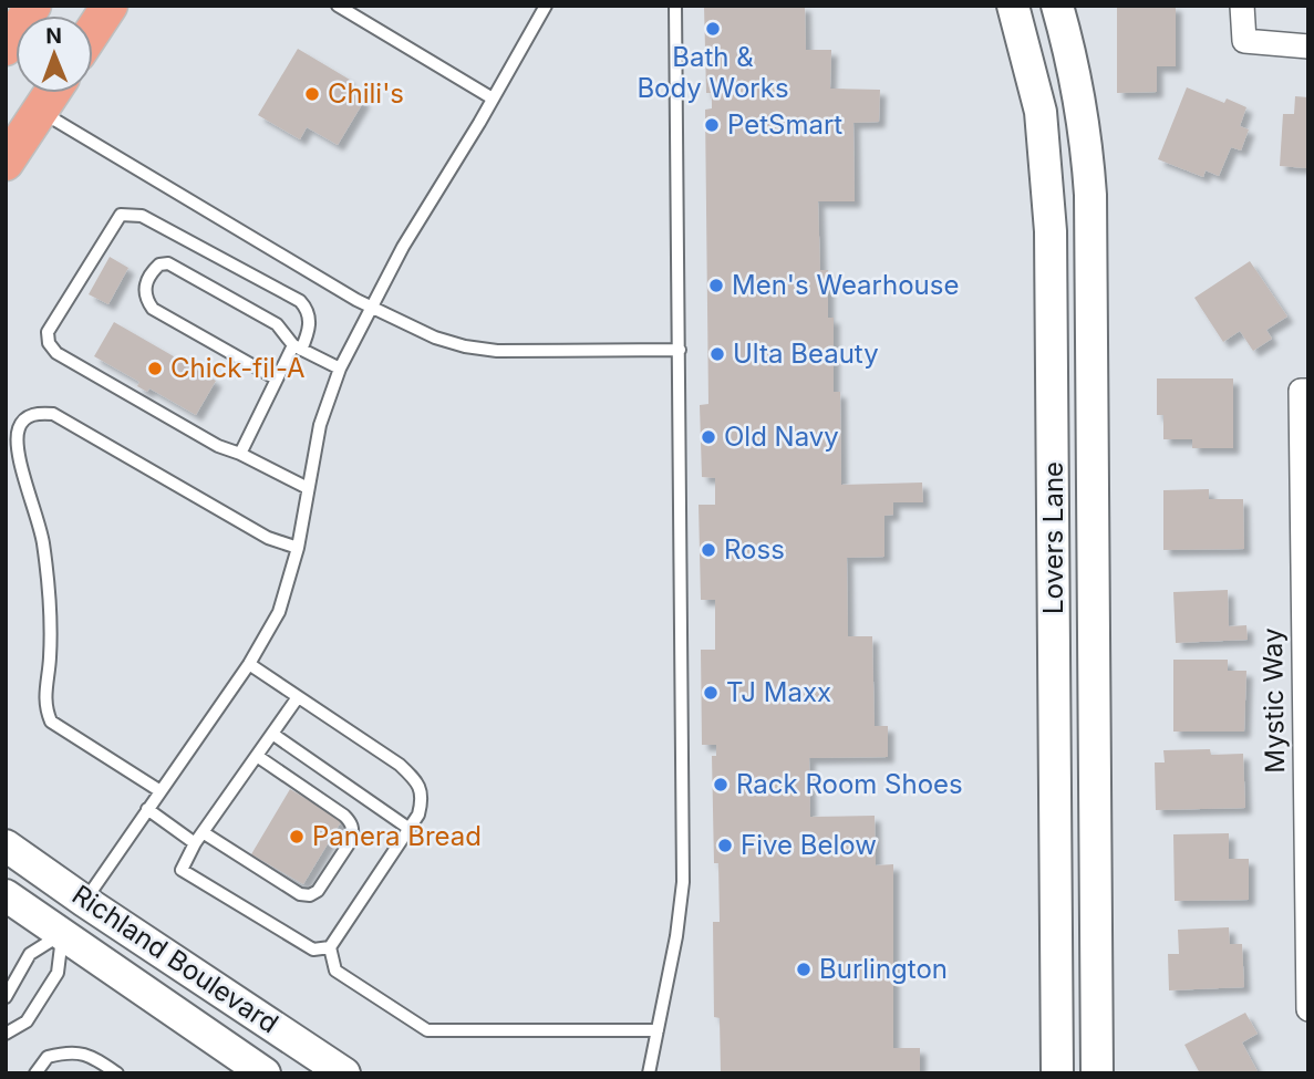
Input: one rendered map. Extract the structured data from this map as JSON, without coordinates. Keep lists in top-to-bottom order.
{
  "streets": {
    "street": ["Lovers Lane", "Mystic Way", "Richland Boulevard"]
  },
  "places": [
    "Bath & Body Works",
    "Chili's",
    "PetSmart",
    "Men's Wearhouse",
    "Ulta Beauty",
    "Chick-fil-A",
    "Old Navy",
    "Ross",
    "TJ Maxx",
    "Rack Room Shoes",
    "Panera Bread",
    "Five Below",
    "Burlington"
  ],
  "north": "top"
}
